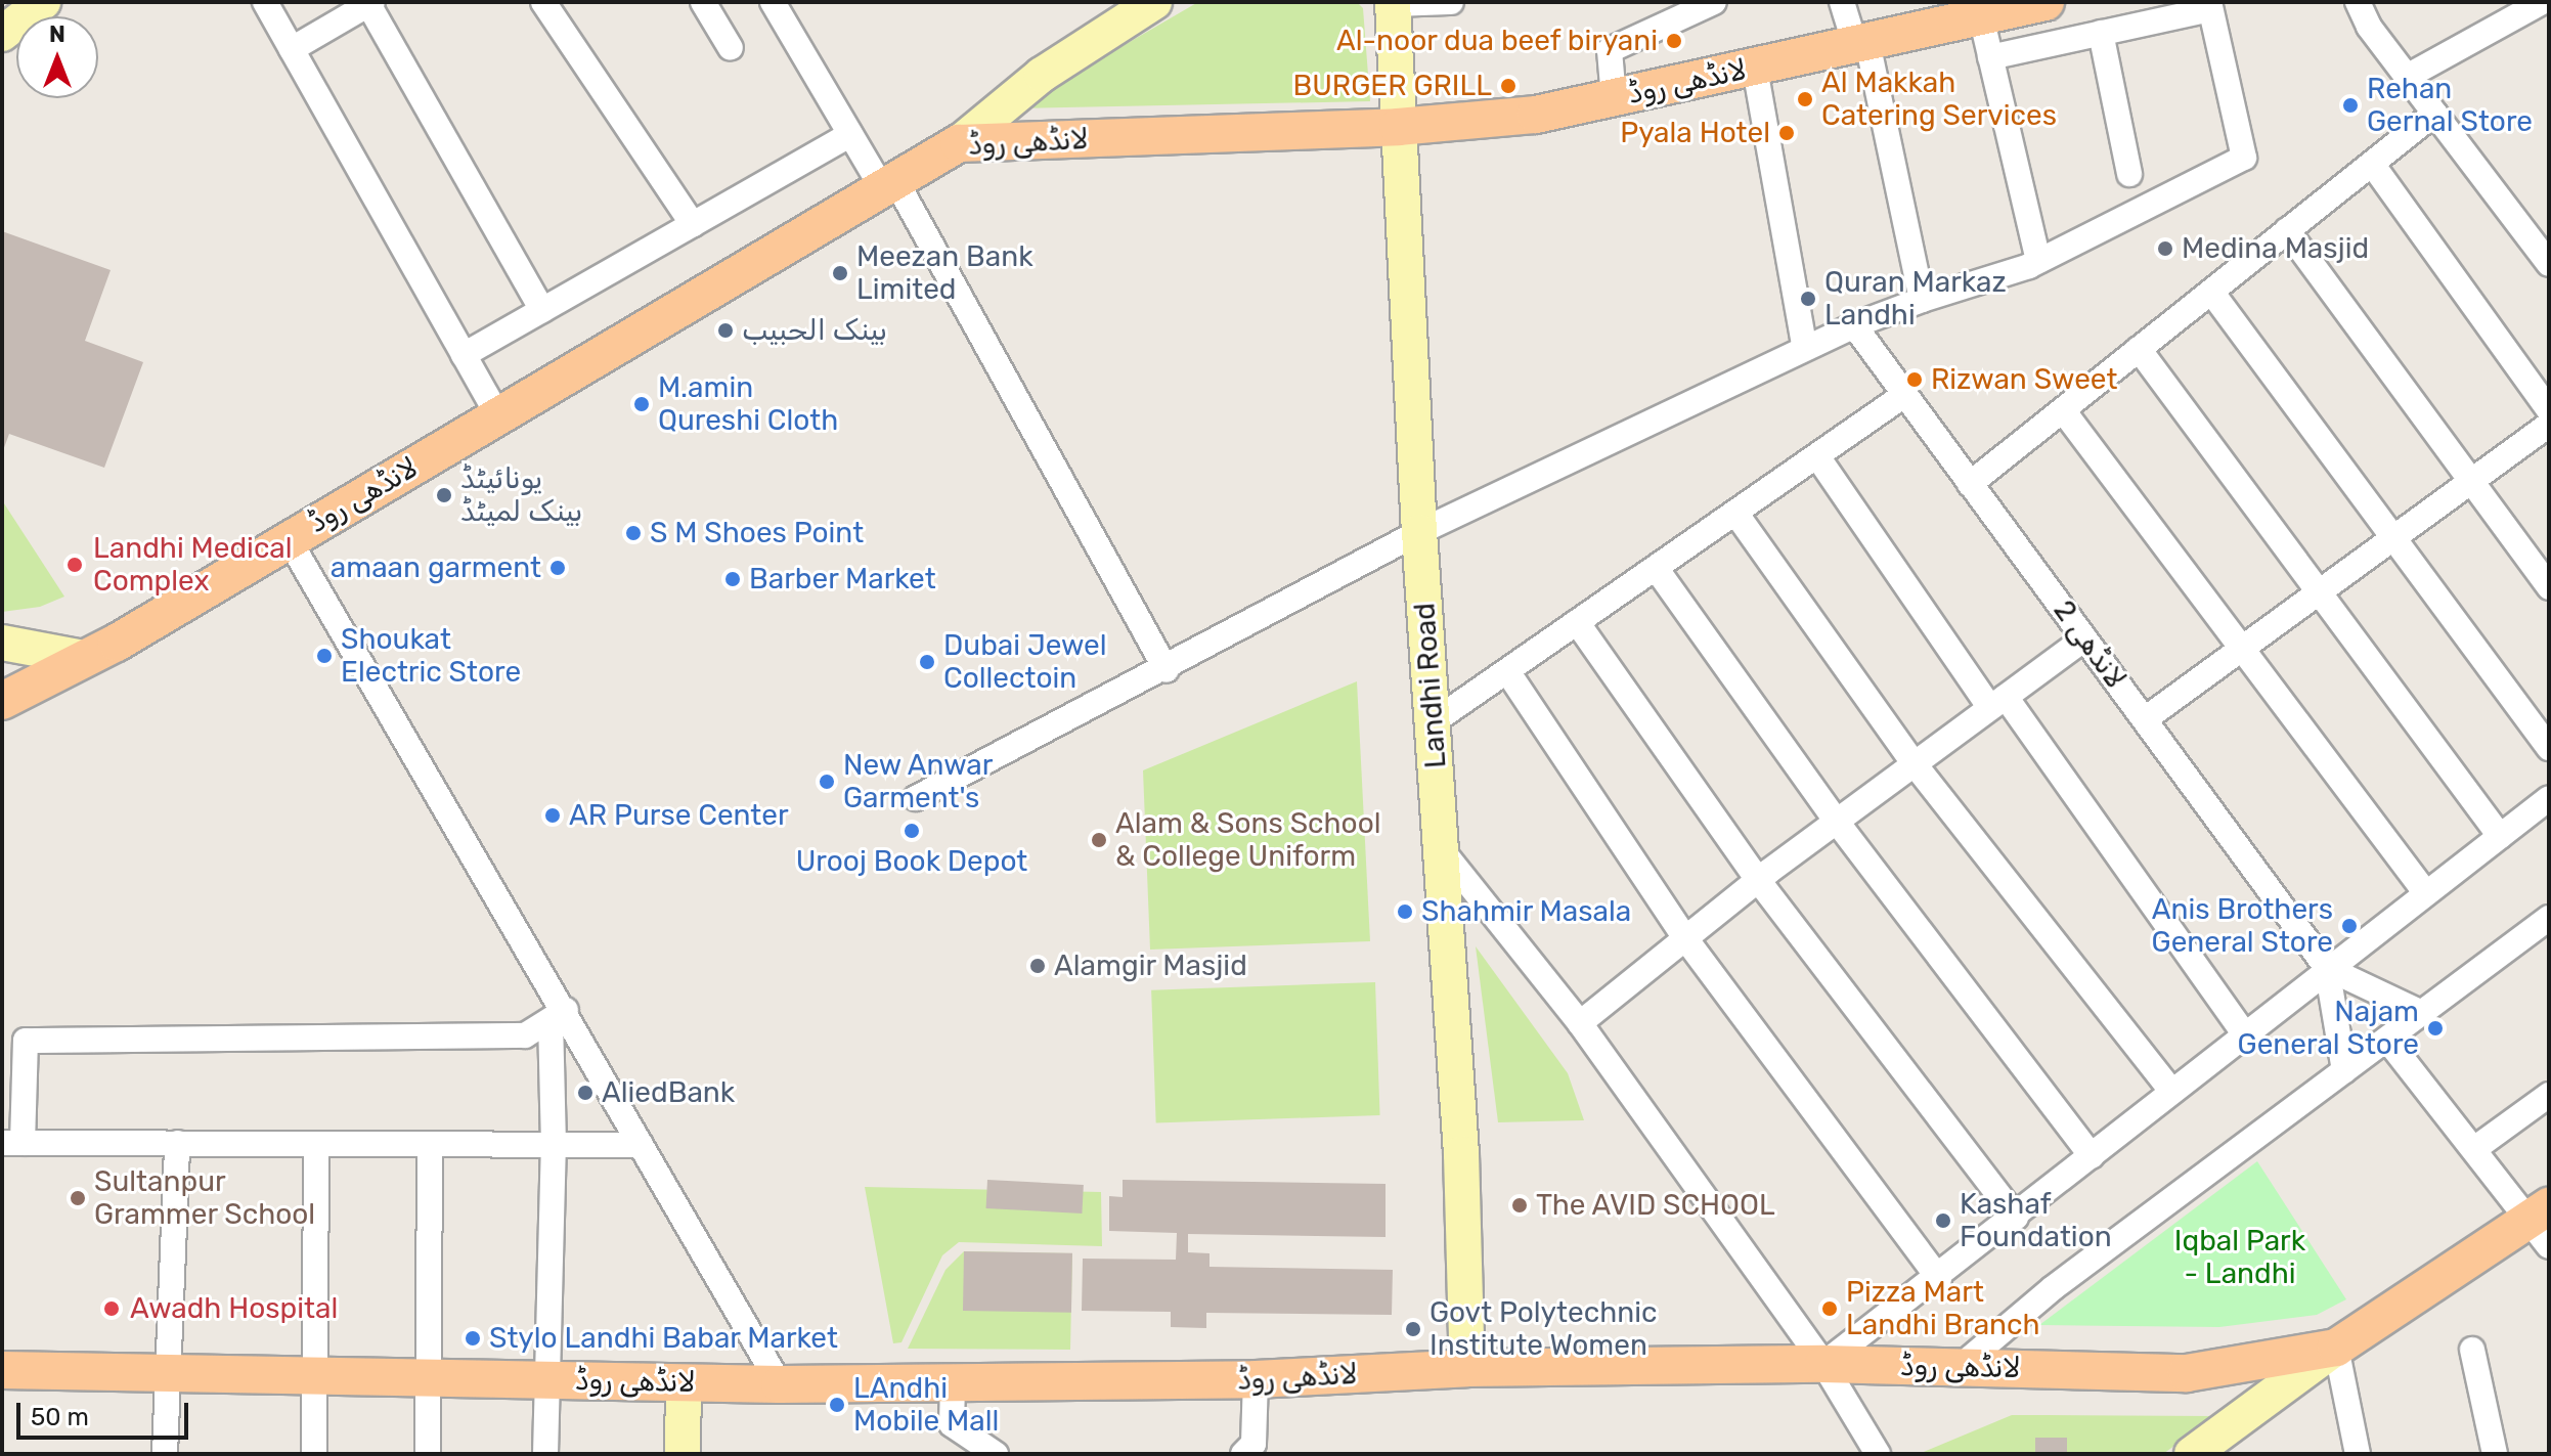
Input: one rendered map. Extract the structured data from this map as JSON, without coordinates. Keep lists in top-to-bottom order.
{
  "streets": {
    "main road": ["لانڈھی روڈ"],
    "street": ["لانڈھی 2", "Landhi Road"]
  },
  "crossings": [
    ["لانڈھی روڈ", "Landhi Road"]
  ],
  "parks": ["Iqbal Park - Landhi"],
  "places": [
    "Al-noor dua beef biryani",
    "BURGER GRILL",
    "Al Makkah Catering Services",
    "Rehan Gernal Store",
    "Pyala Hotel",
    "Medina Masjid",
    "Meezan Bank Limited",
    "Quran Markaz Landhi",
    "بينک الحبيب",
    "Rizwan Sweet",
    "M.amin Qureshi Cloth",
    "یونائیٹڈ بینک لمیٹڈ",
    "S M Shoes Point",
    "Landhi Medical Complex",
    "amaan garment",
    "Barber Market",
    "Shoukat Electric Store",
    "Dubai Jewel Collectoin",
    "New Anwar Garment's",
    "AR Purse Center",
    "Urooj Book Depot",
    "Alam & Sons School & College Uniform",
    "Shahmir Masala",
    "Anis Brothers General Store",
    "Alamgir Masjid",
    "Najam General Store",
    "AliedBank",
    "Sultanpur Grammer School",
    "The AVID SCHOOL",
    "Kashaf Foundation",
    "Awadh Hospital",
    "Pizza Mart Landhi Branch",
    "Govt Polytechnic Institute Women",
    "Stylo Landhi Babar Market",
    "LAndhi Mobile Mall"
  ],
  "scale_bar": "50 m",
  "north": "top"
}
